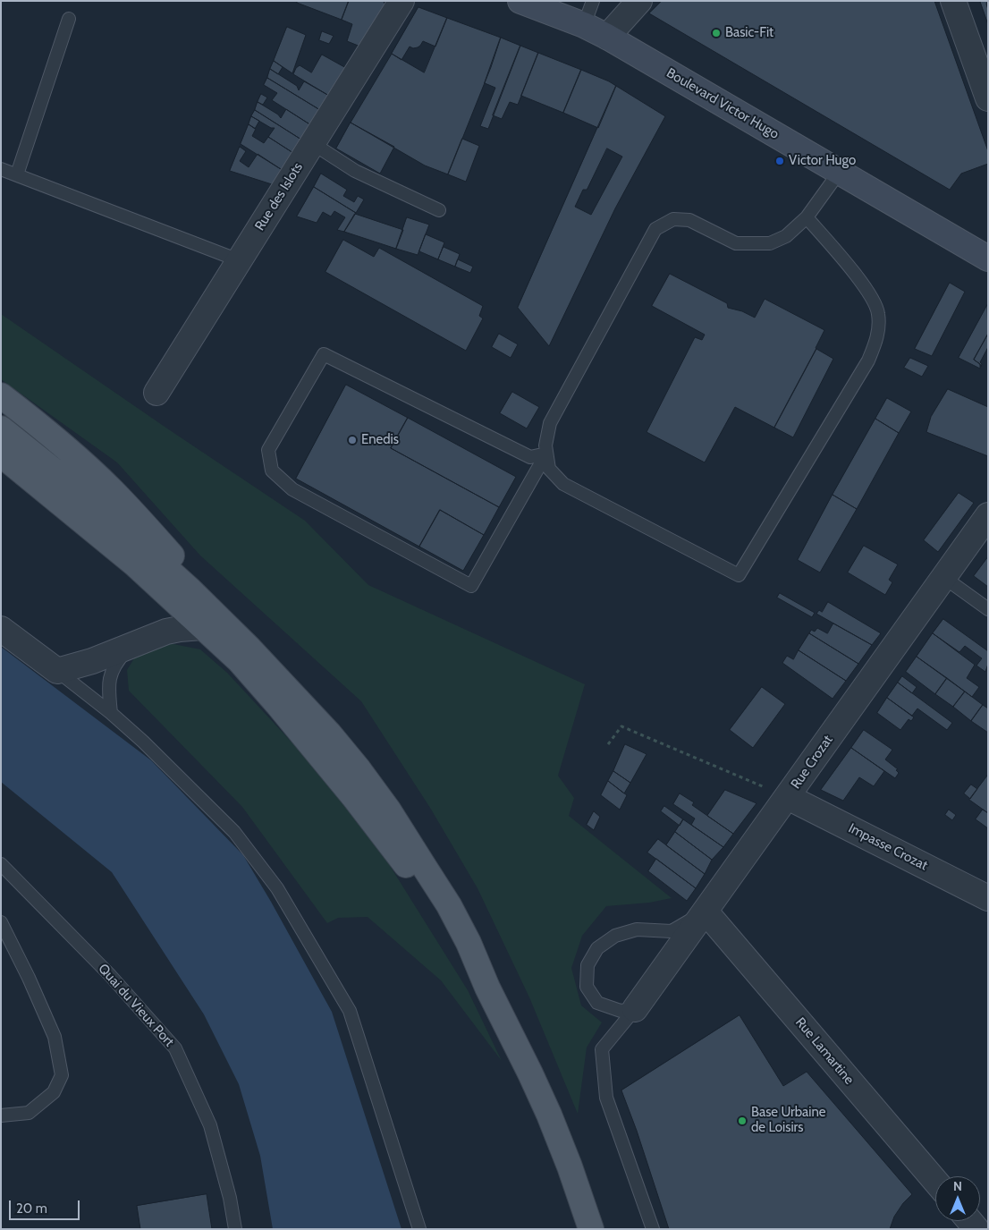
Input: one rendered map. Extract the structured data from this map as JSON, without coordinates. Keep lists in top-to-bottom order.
{
  "streets": {
    "main road": ["Boulevard Victor Hugo"],
    "street": [
      "Rue des Islots",
      "Rue Crozat",
      "Impasse Crozat",
      "Rue Lamartine"
    ],
    "lane": ["Quai du Vieux Port"]
  },
  "crossings": [
    ["Rue Crozat", "Impasse Crozat"],
    ["Rue Crozat", "Rue Lamartine"]
  ],
  "places": [
    "Basic-Fit",
    "Victor Hugo",
    "Enedis",
    "Base Urbaine de Loisirs"
  ],
  "scale_bar": "20 m",
  "north": "top"
}
